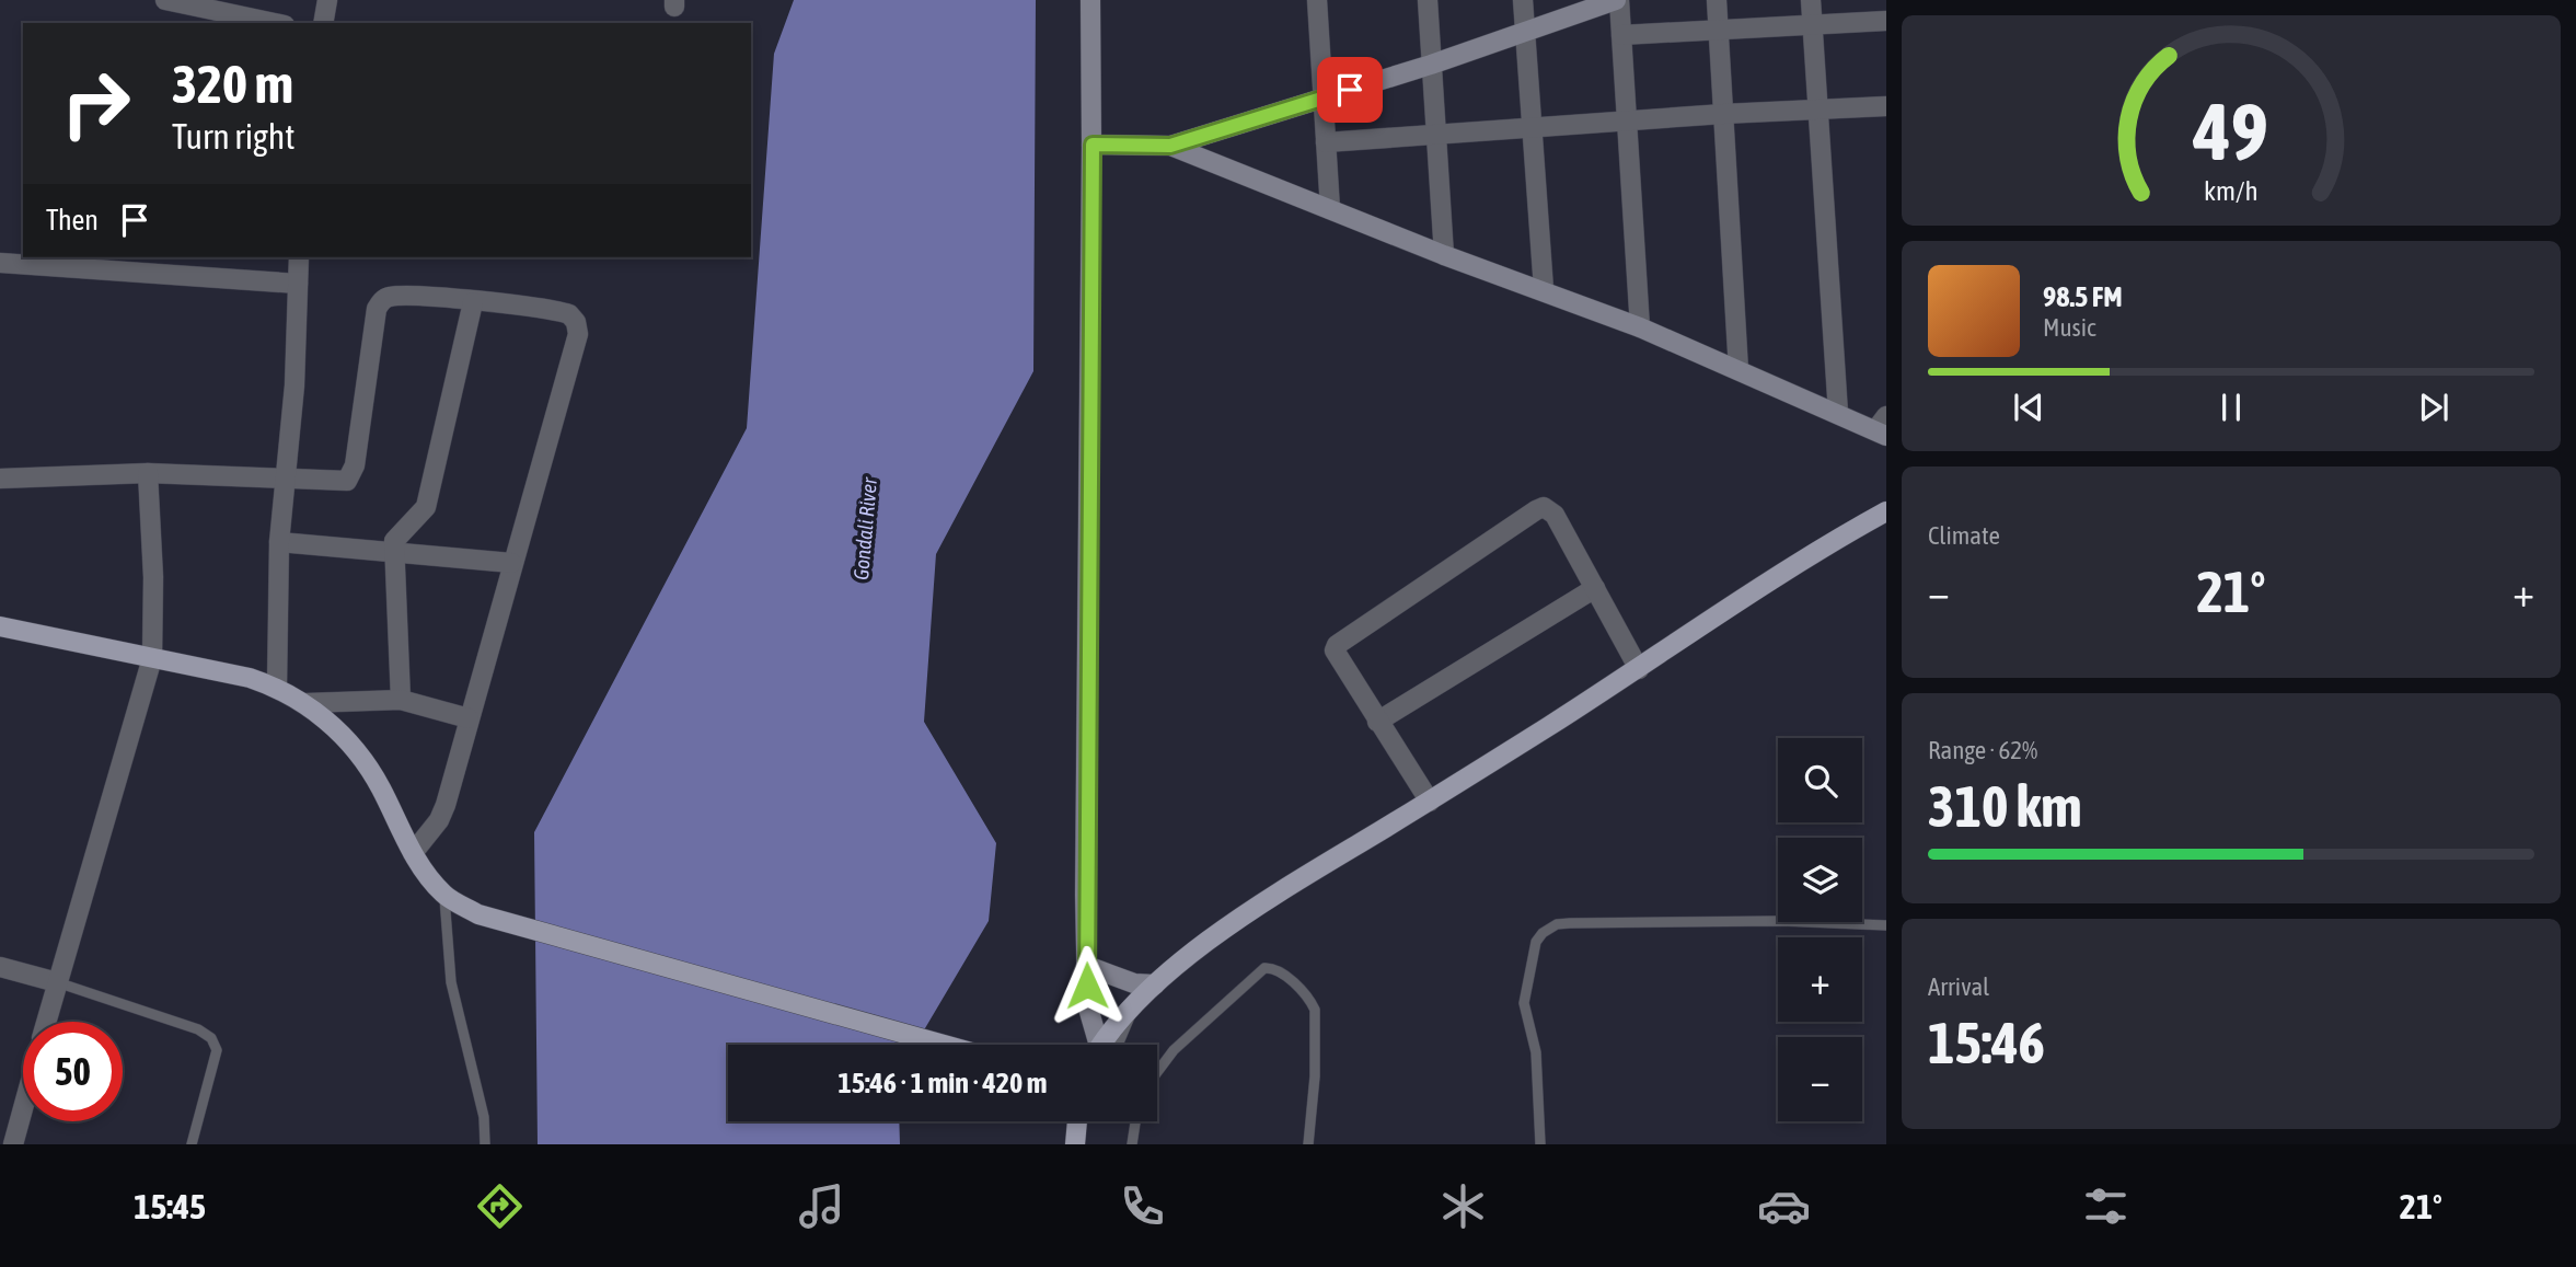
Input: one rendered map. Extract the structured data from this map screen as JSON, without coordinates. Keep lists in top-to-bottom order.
{
  "water": ["Gondali River"],
  "page": {
    "turn": ["320 m", "Turn right"],
    "then": "Then",
    "song": ["98.5 FM", "Music"],
    "tile": [
      "Climate",
      ["Range · 62%", "310 km"],
      ["Arrival", "15:46"]
    ],
    "heat": ["−", "21°", "+"],
    "map_buttons": ["+", "−"],
    "limit": "50",
    "trip": "15:46 · 1 min · 420 m",
    "tabs": ["15:45", "21°"],
    "gauge": ["49", "km/h"]
  }
}
